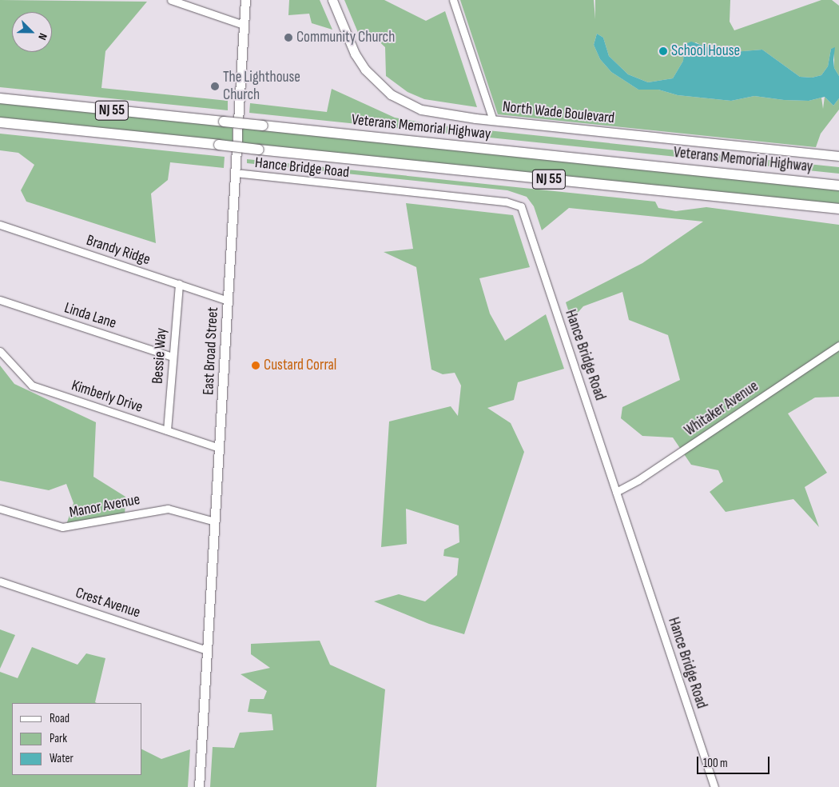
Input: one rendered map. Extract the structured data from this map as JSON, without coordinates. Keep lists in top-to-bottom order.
{
  "streets": {
    "highway": ["NJ 55", "Veterans Memorial Highway"],
    "main road": ["North Wade Boulevard", "East Broad Street"],
    "street": [
      "Hance Bridge Road",
      "Brandy Ridge",
      "Linda Lane",
      "Bessie Way",
      "Kimberly Drive",
      "Whitaker Avenue",
      "Manor Avenue",
      "Crest Avenue"
    ]
  },
  "crossings": [
    ["Hance Bridge Road", "East Broad Street"],
    ["Hance Bridge Road", "Whitaker Avenue"],
    ["Brandy Ridge", "East Broad Street"],
    ["Brandy Ridge", "Bessie Way"],
    ["Linda Lane", "Bessie Way"],
    ["East Broad Street", "Kimberly Drive"],
    ["East Broad Street", "Manor Avenue"],
    ["East Broad Street", "Crest Avenue"],
    ["Bessie Way", "Kimberly Drive"]
  ],
  "places": [
    "Community Church",
    "School House",
    "The Lighthouse Church",
    "Custard Corral"
  ],
  "legend": ["Road", "Park", "Water"],
  "scale_bar": "100 m",
  "north": "bottom right"
}
